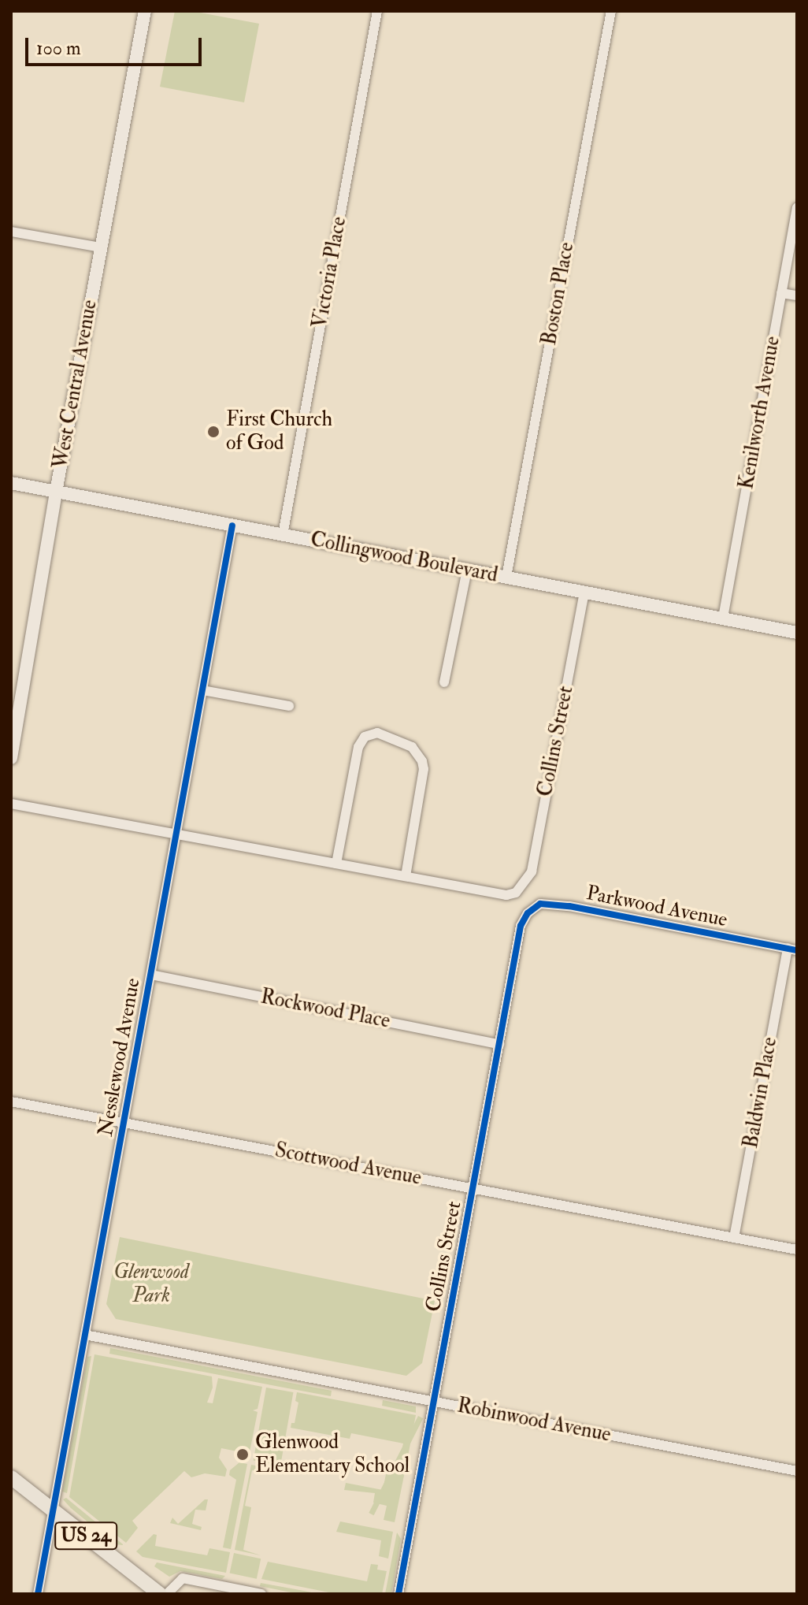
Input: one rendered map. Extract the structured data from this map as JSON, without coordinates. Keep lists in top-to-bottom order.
{
  "streets": {
    "main road": ["West Central Avenue", "Collingwood Boulevard", "US 24"],
    "street": [
      "Victoria Place",
      "Boston Place",
      "Kenilworth Avenue",
      "Collins Street",
      "Parkwood Avenue",
      "Rockwood Place",
      "Nesslewood Avenue",
      "Baldwin Place",
      "Scottwood Avenue",
      "Robinwood Avenue"
    ]
  },
  "crossings": [
    ["Victoria Place", "Collingwood Boulevard"],
    ["Boston Place", "Collingwood Boulevard"],
    ["West Central Avenue", "Collingwood Boulevard"],
    ["Kenilworth Avenue", "Collingwood Boulevard"],
    ["Collingwood Boulevard", "Collins Street"],
    ["Collingwood Boulevard", "Nesslewood Avenue"],
    ["Collins Street", "Parkwood Avenue"],
    ["Collins Street", "Rockwood Place"],
    ["Collins Street", "Scottwood Avenue"],
    ["Collins Street", "Robinwood Avenue"],
    ["Parkwood Avenue", "Baldwin Place"],
    ["Rockwood Place", "Nesslewood Avenue"],
    ["Nesslewood Avenue", "Scottwood Avenue"],
    ["Nesslewood Avenue", "Robinwood Avenue"],
    ["Nesslewood Avenue", "US 24"],
    ["Baldwin Place", "Scottwood Avenue"]
  ],
  "parks": ["Glenwood Park"],
  "places": ["First Church of God", "Glenwood Elementary School"],
  "scale_bar": "100 m"
}
